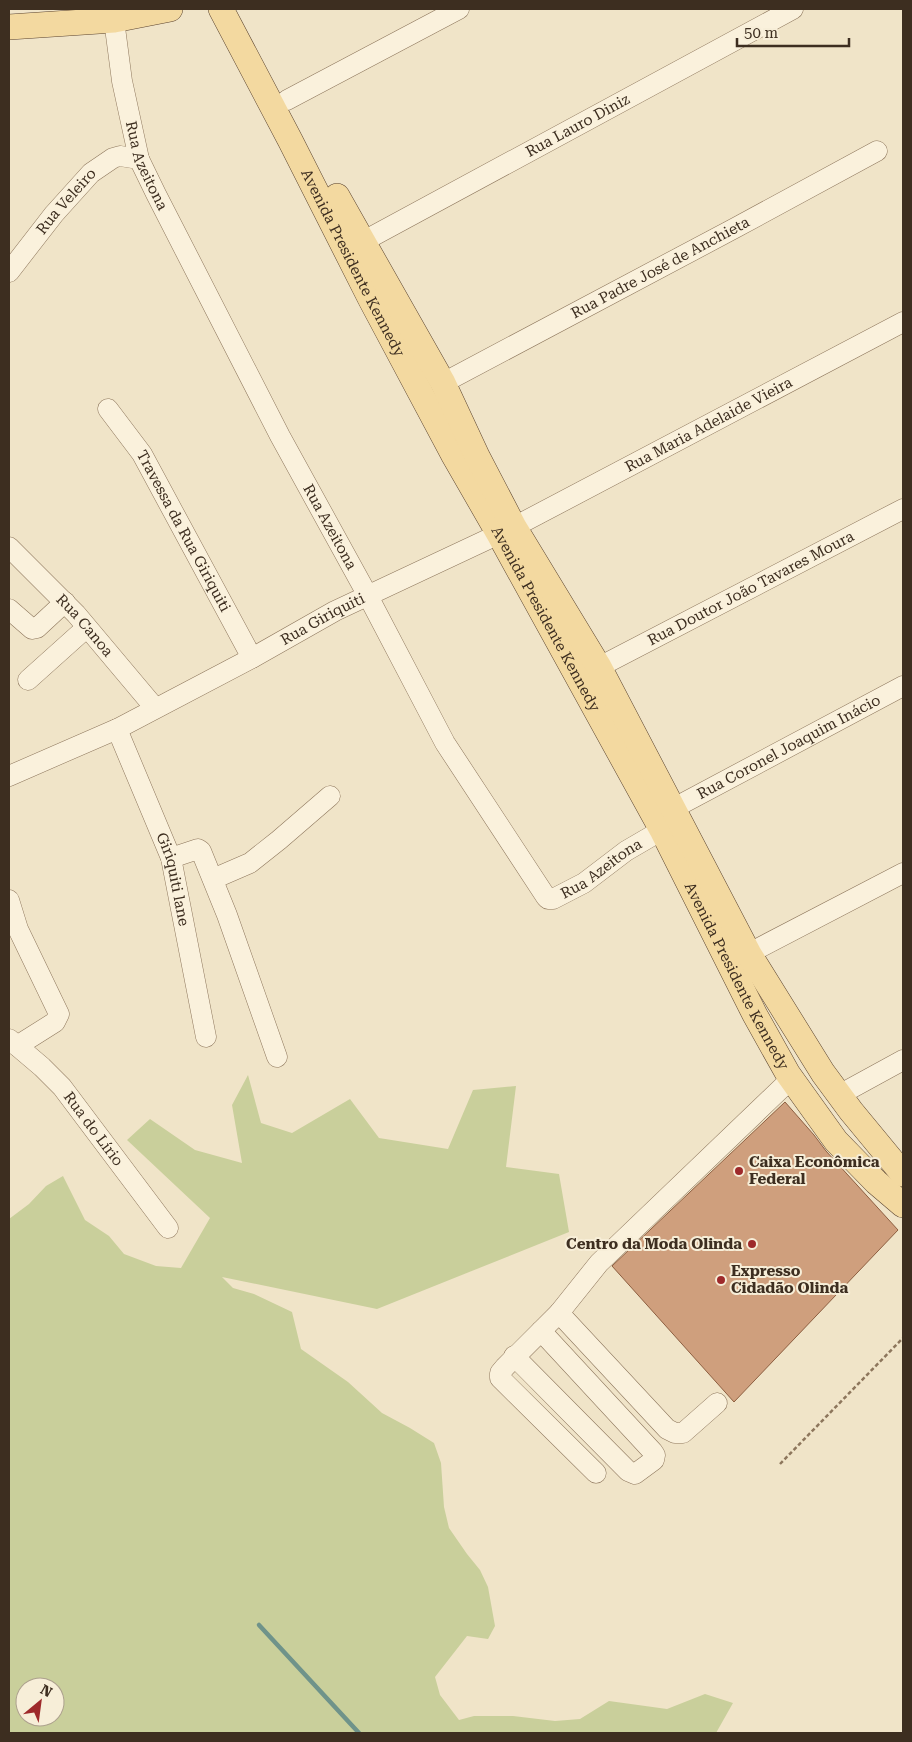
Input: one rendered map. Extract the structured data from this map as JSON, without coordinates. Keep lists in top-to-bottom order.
{
  "streets": {
    "main road": ["Avenida Presidente Kennedy"],
    "street": [
      "Rua Lauro Diniz",
      "Rua Azeitona",
      "Rua Veleiro",
      "Rua Padre José de Anchieta",
      "Rua Maria Adelaide Vieira",
      "Travessa da Rua Giriquiti",
      "Rua Doutor João Tavares Moura",
      "Rua Giriquiti",
      "Rua Canoa",
      "Rua Coronel Joaquim Inácio",
      "Giriquiti lane",
      "Rua do Lírio"
    ]
  },
  "crossings": [
    ["Rua Lauro Diniz", "Avenida Presidente Kennedy"],
    ["Rua Azeitona", "Rua Veleiro"],
    ["Rua Azeitona", "Avenida Presidente Kennedy"],
    ["Rua Azeitona", "Rua Giriquiti"],
    ["Avenida Presidente Kennedy", "Rua Padre José de Anchieta"],
    ["Avenida Presidente Kennedy", "Rua Maria Adelaide Vieira"],
    ["Avenida Presidente Kennedy", "Rua Doutor João Tavares Moura"],
    ["Avenida Presidente Kennedy", "Rua Giriquiti"],
    ["Avenida Presidente Kennedy", "Rua Coronel Joaquim Inácio"],
    ["Rua Maria Adelaide Vieira", "Rua Giriquiti"],
    ["Travessa da Rua Giriquiti", "Rua Giriquiti"],
    ["Rua Giriquiti", "Rua Canoa"],
    ["Rua Giriquiti", "Giriquiti lane"]
  ],
  "places": ["Caixa Econômica Federal", "Centro da Moda Olinda", "Expresso Cidadão Olinda"],
  "scale_bar": "50 m",
  "north": "top right"
}
